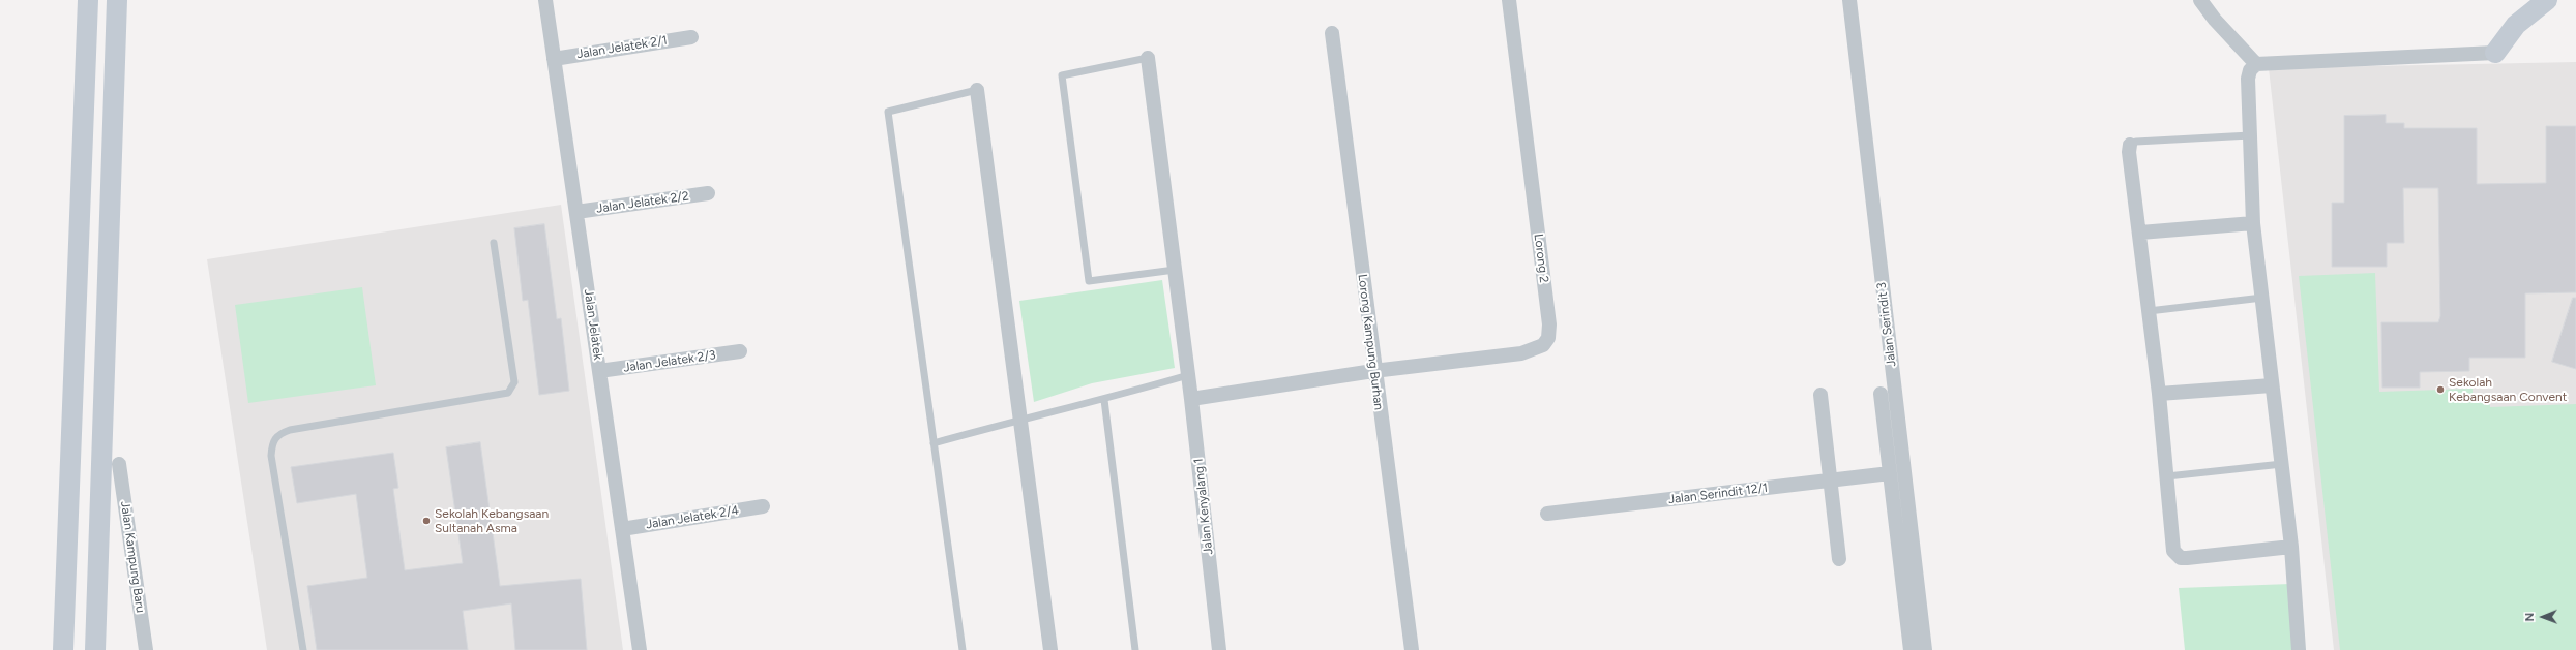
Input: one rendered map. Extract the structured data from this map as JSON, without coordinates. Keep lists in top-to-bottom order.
{
  "streets": {
    "street": [
      "Jalan Jelatek 2/1",
      "Jalan Jelatek 2/2",
      "Lorong 2",
      "Jalan Jelatek",
      "Jalan Serindit 3",
      "Lorong Kampung Burhan",
      "Jalan Jelatek 2/3",
      "Jalan Serindit 12/1",
      "Jalan Kenyalang 1",
      "Jalan Jelatek 2/4",
      "Jalan Kampung Baru"
    ]
  },
  "crossings": [
    ["Jalan Jelatek 2/1", "Jalan Jelatek"],
    ["Jalan Jelatek 2/2", "Jalan Jelatek"],
    ["Lorong 2", "Lorong Kampung Burhan"],
    ["Lorong 2", "Jalan Kenyalang 1"],
    ["Jalan Jelatek", "Jalan Jelatek 2/3"],
    ["Jalan Jelatek", "Jalan Jelatek 2/4"]
  ],
  "places": ["Sekolah Kebangsaan Convent", "Sekolah Kebangsaan Sultanah Asma"],
  "north": "left"
}
